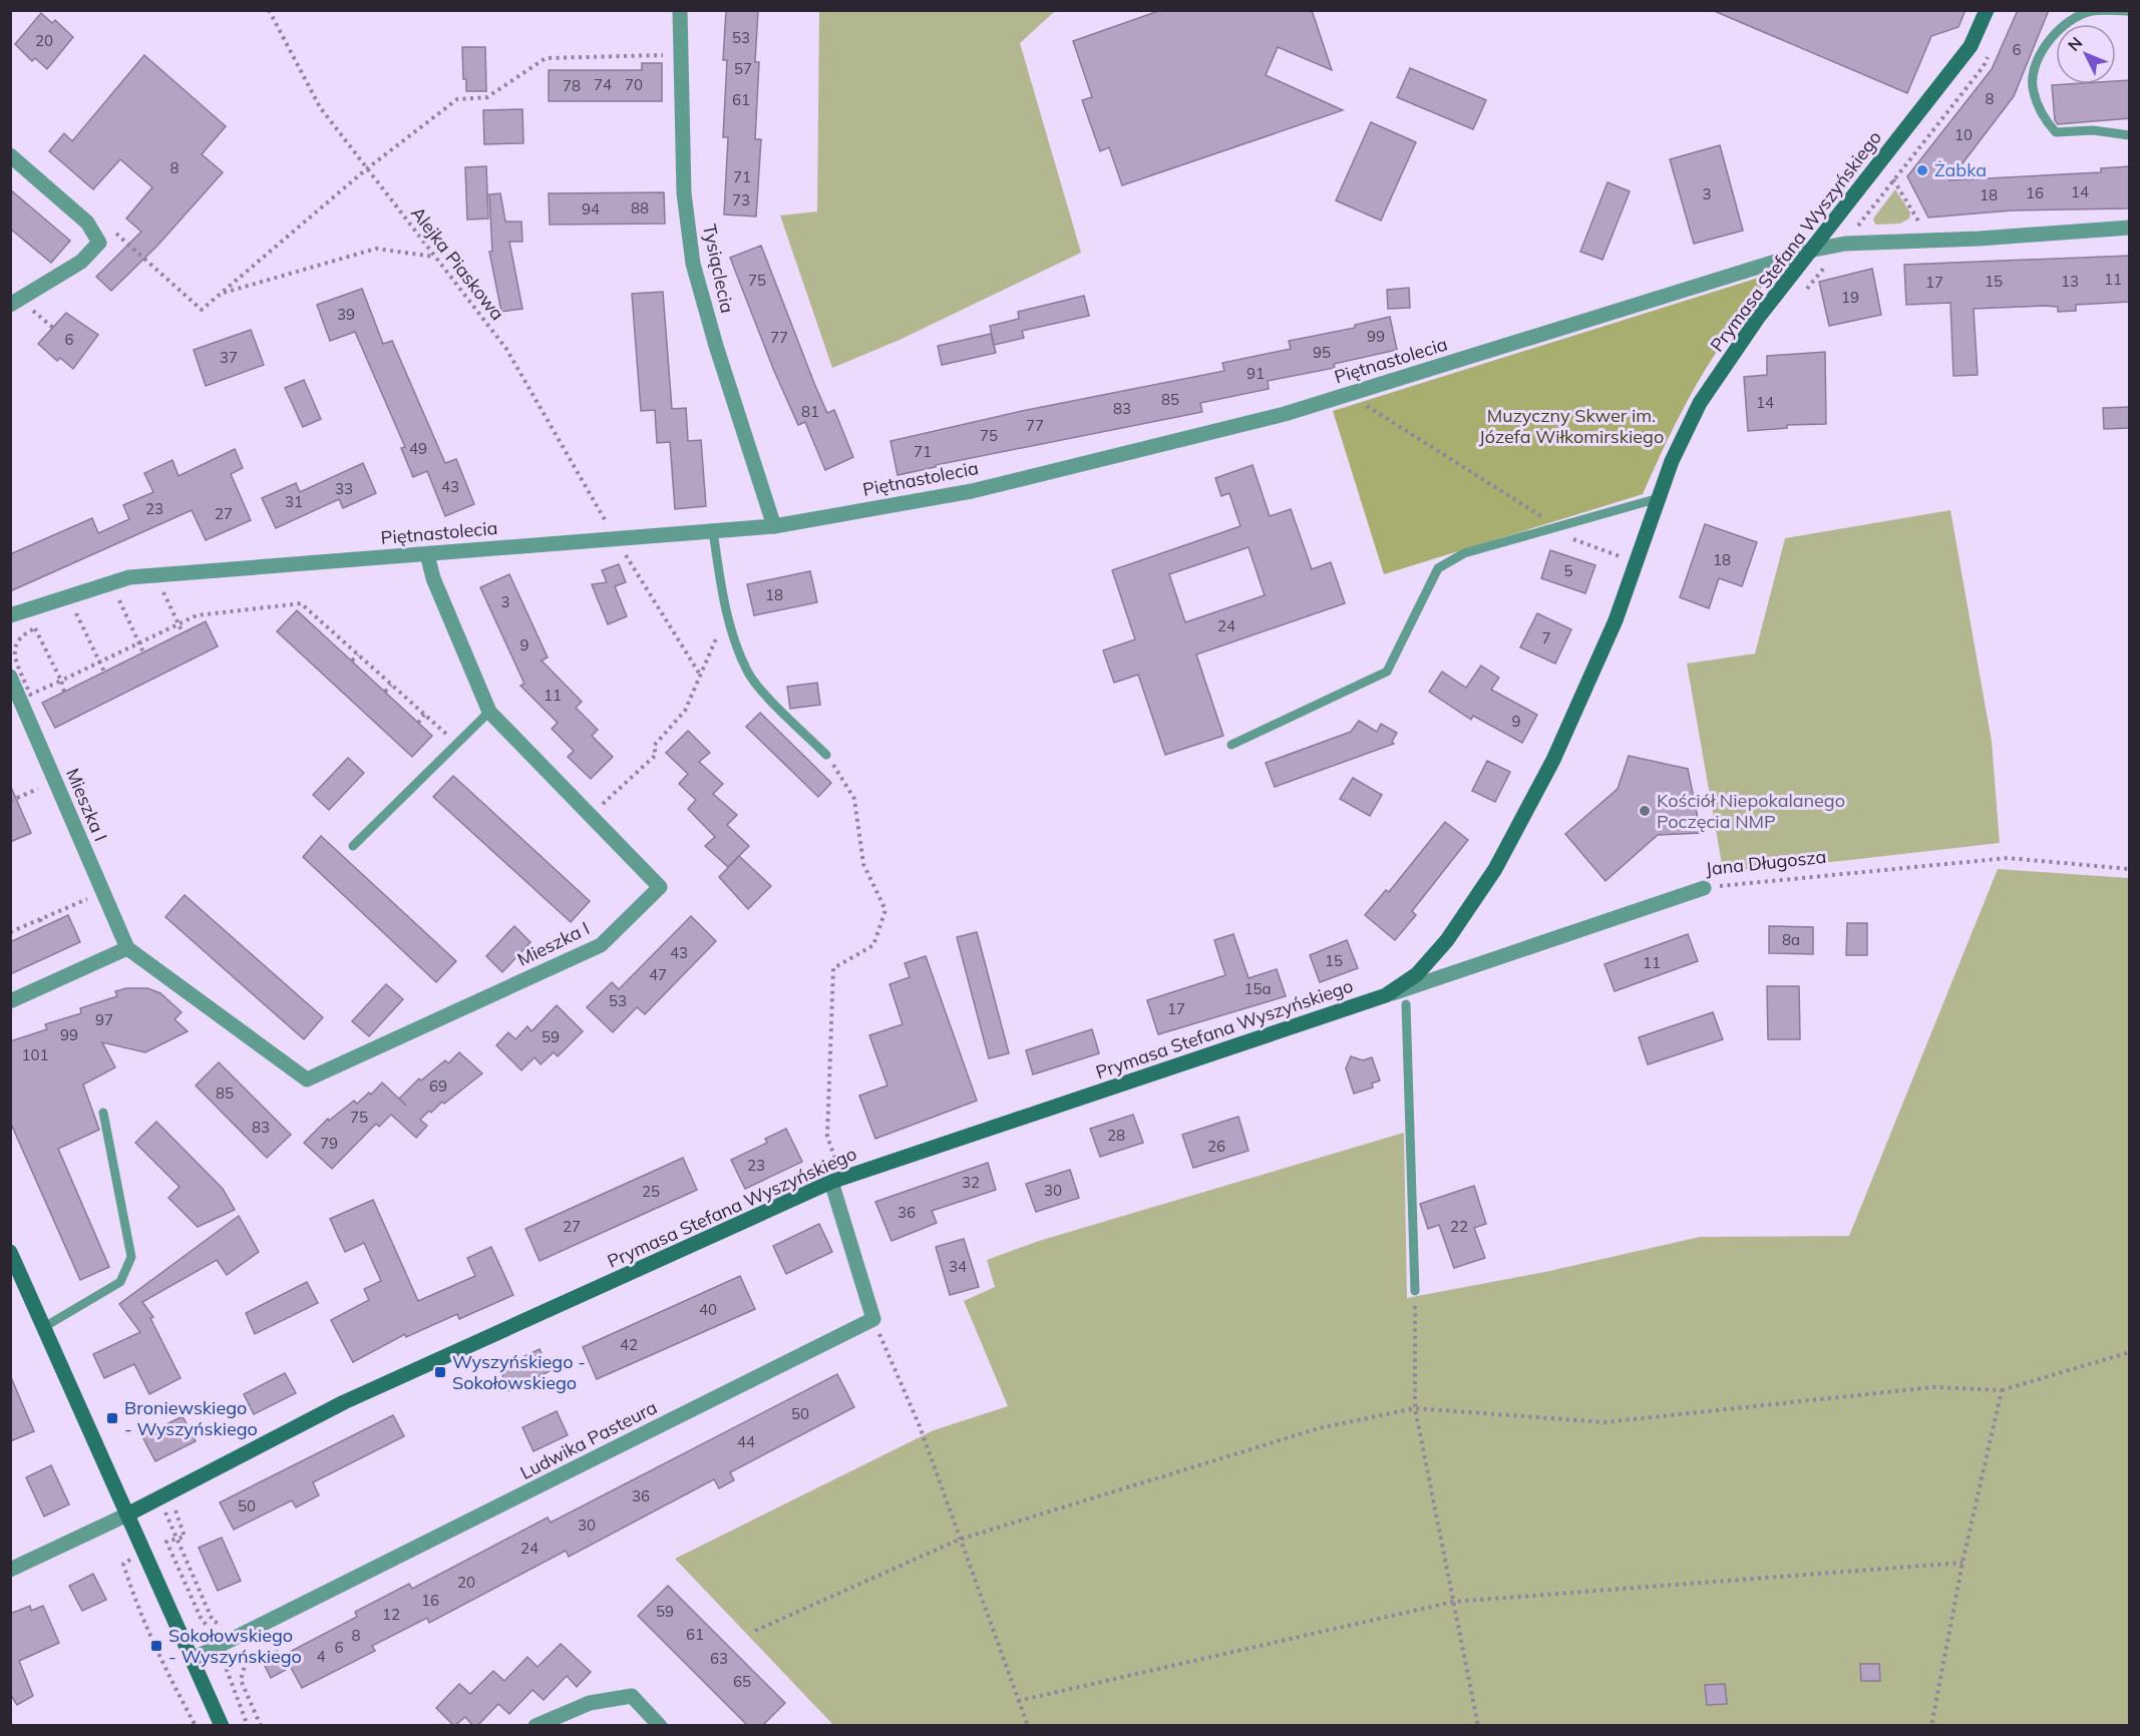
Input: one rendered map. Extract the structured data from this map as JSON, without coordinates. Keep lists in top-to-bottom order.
{
  "streets": {
    "street": [
      "Prymasa Stefana Wyszyńskiego",
      "Tysiąclecia",
      "Piętnastolecia",
      "Mieszka I",
      "Jana Długosza",
      "Ludwika Pasteura"
    ],
    "path": ["Alejka Piaskowa"]
  },
  "crossings": [
    ["Prymasa Stefana Wyszyńskiego", "Piętnastolecia"],
    ["Prymasa Stefana Wyszyńskiego", "Jana Długosza"],
    ["Alejka Piaskowa", "Piętnastolecia"],
    ["Tysiąclecia", "Piętnastolecia"],
    ["Piętnastolecia", "Mieszka I"]
  ],
  "parks": ["Muzyczny Skwer im. Józefa Wiłkomirskiego"],
  "places": {
    "other": ["Żabka", "Kościół Niepokalanego Poczęcia NMP"],
    "transit": ["Wyszyńskiego - Sokołowskiego", "Broniewskiego - Wyszyńskiego", "Sokołowskiego - Wyszyńskiego"]
  },
  "house_numbers": [
    "53",
    "20",
    "6",
    "57",
    "74",
    "70",
    "78",
    "8",
    "61",
    "10",
    "8",
    "71",
    "14",
    "16",
    "3",
    "18",
    "73",
    "88",
    "94",
    "11",
    "75",
    "15",
    "13",
    "17",
    "19",
    "39",
    "99",
    "77",
    "6",
    "95",
    "37",
    "91",
    "85",
    "14",
    "83",
    "81",
    "77",
    "75",
    "49",
    "71",
    "43",
    "33",
    "31",
    "23",
    "27",
    "18",
    "5",
    "18",
    "3",
    "24",
    "7",
    "9",
    "11",
    "9",
    "8a",
    "43",
    "15",
    "11",
    "47",
    "15a",
    "53",
    "17",
    "97",
    "99",
    "59",
    "101",
    "69",
    "85",
    "75",
    "83",
    "28",
    "79",
    "26",
    "23",
    "32",
    "30",
    "25",
    "36",
    "27",
    "22",
    "34",
    "40",
    "42",
    "50",
    "44",
    "36",
    "50",
    "30",
    "24",
    "20",
    "16",
    "59",
    "12",
    "61",
    "8",
    "6",
    "4",
    "63",
    "65"
  ],
  "north": "top left"
}
